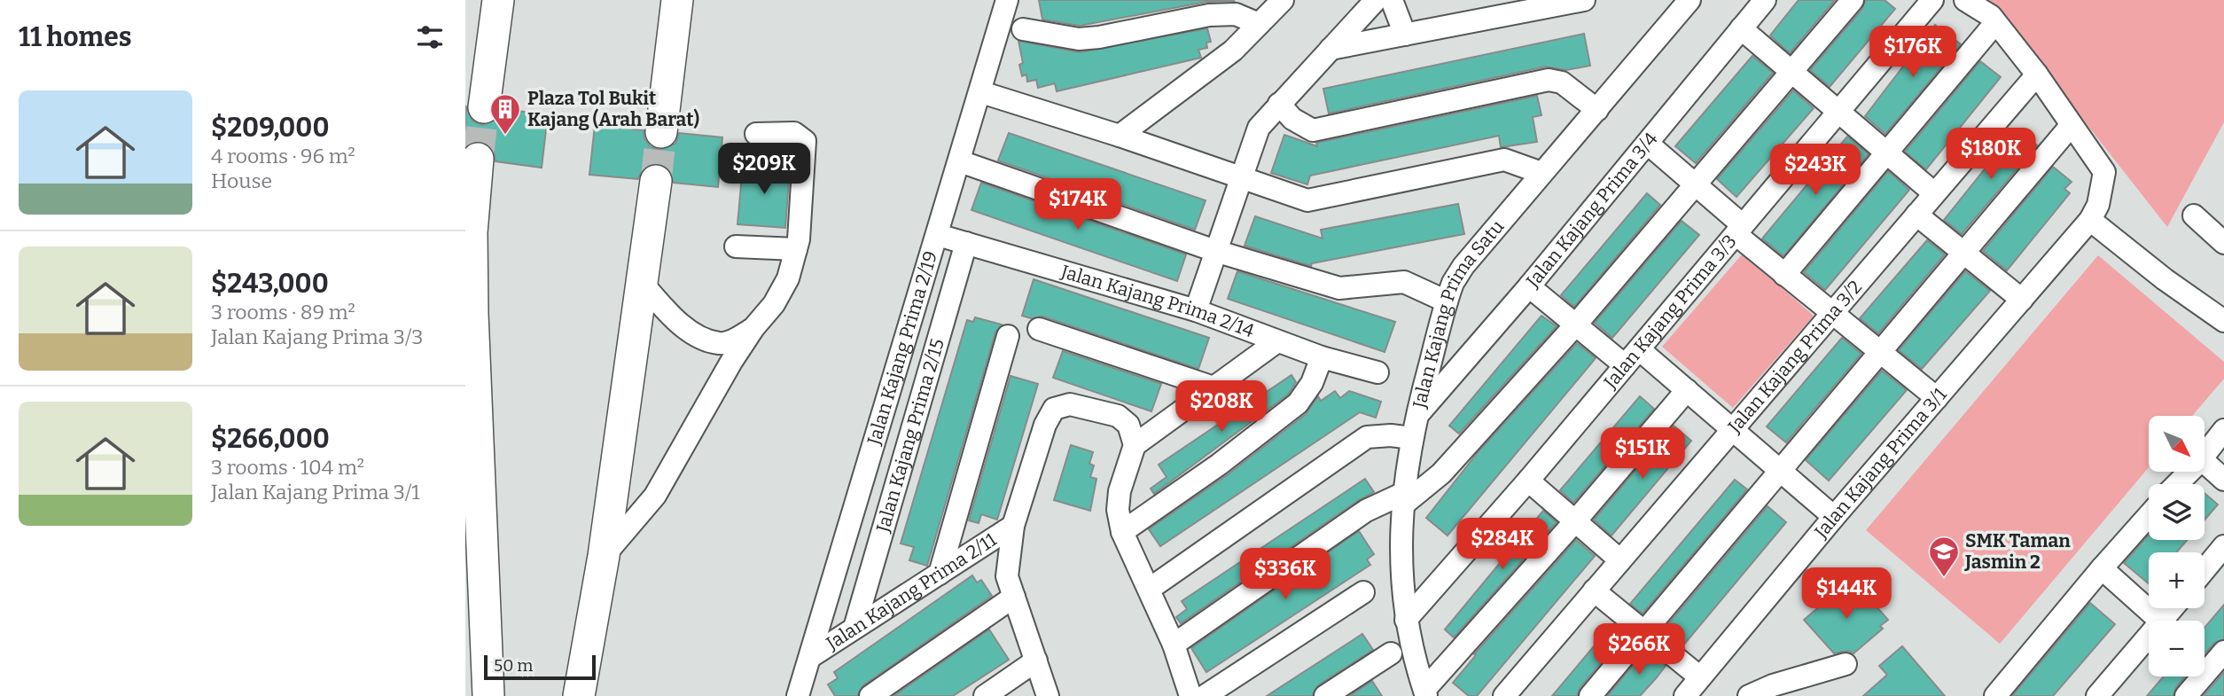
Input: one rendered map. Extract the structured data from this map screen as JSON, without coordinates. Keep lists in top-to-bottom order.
{
  "streets": {
    "street": [
      "Jalan Kajang Prima 3/4",
      "Jalan Kajang Prima 2/14",
      "Jalan Kajang Prima 3/3",
      "Jalan Kajang Prima Satu",
      "Jalan Kajang Prima 2/19",
      "Jalan Kajang Prima 3/2",
      "Jalan Kajang Prima 2/15",
      "Jalan Kajang Prima 3/1",
      "Jalan Kajang Prima 2/11"
    ]
  },
  "crossings": [
    ["Jalan Kajang Prima 3/4", "Jalan Kajang Prima Satu"],
    ["Jalan Kajang Prima 2/14", "Jalan Kajang Prima 2/19"],
    ["Jalan Kajang Prima 2/14", "Jalan Kajang Prima 2/15"],
    ["Jalan Kajang Prima 3/3", "Jalan Kajang Prima Satu"],
    ["Jalan Kajang Prima 2/19", "Jalan Kajang Prima 2/11"],
    ["Jalan Kajang Prima 2/15", "Jalan Kajang Prima 2/11"]
  ],
  "places": {
    "building": ["Plaza Tol Bukit Kajang (Arah Barat)"],
    "school or university": ["SMK Taman Jasmin 2"]
  },
  "scale_bar": "50 m",
  "north": "bottom right",
  "page": {
    "heading": "11 homes",
    "price": [
      "$176K",
      "$180K",
      "$209K",
      "$243K",
      "$174K",
      "$208K",
      "$151K",
      "$284K",
      "$336K",
      "$144K",
      "$266K"
    ],
    "list": [
      {
        "name": "$209,000",
        "note": "4 rooms · 96 m² · House"
      },
      {
        "name": "$243,000",
        "note": "3 rooms · 89 m² · Jalan Kajang Prima 3/3"
      },
      {
        "name": "$266,000",
        "note": "3 rooms · 104 m² · Jalan Kajang Prima 3/1"
      }
    ],
    "map_buttons": ["+", "−"],
    "scale": "50 m"
  }
}
